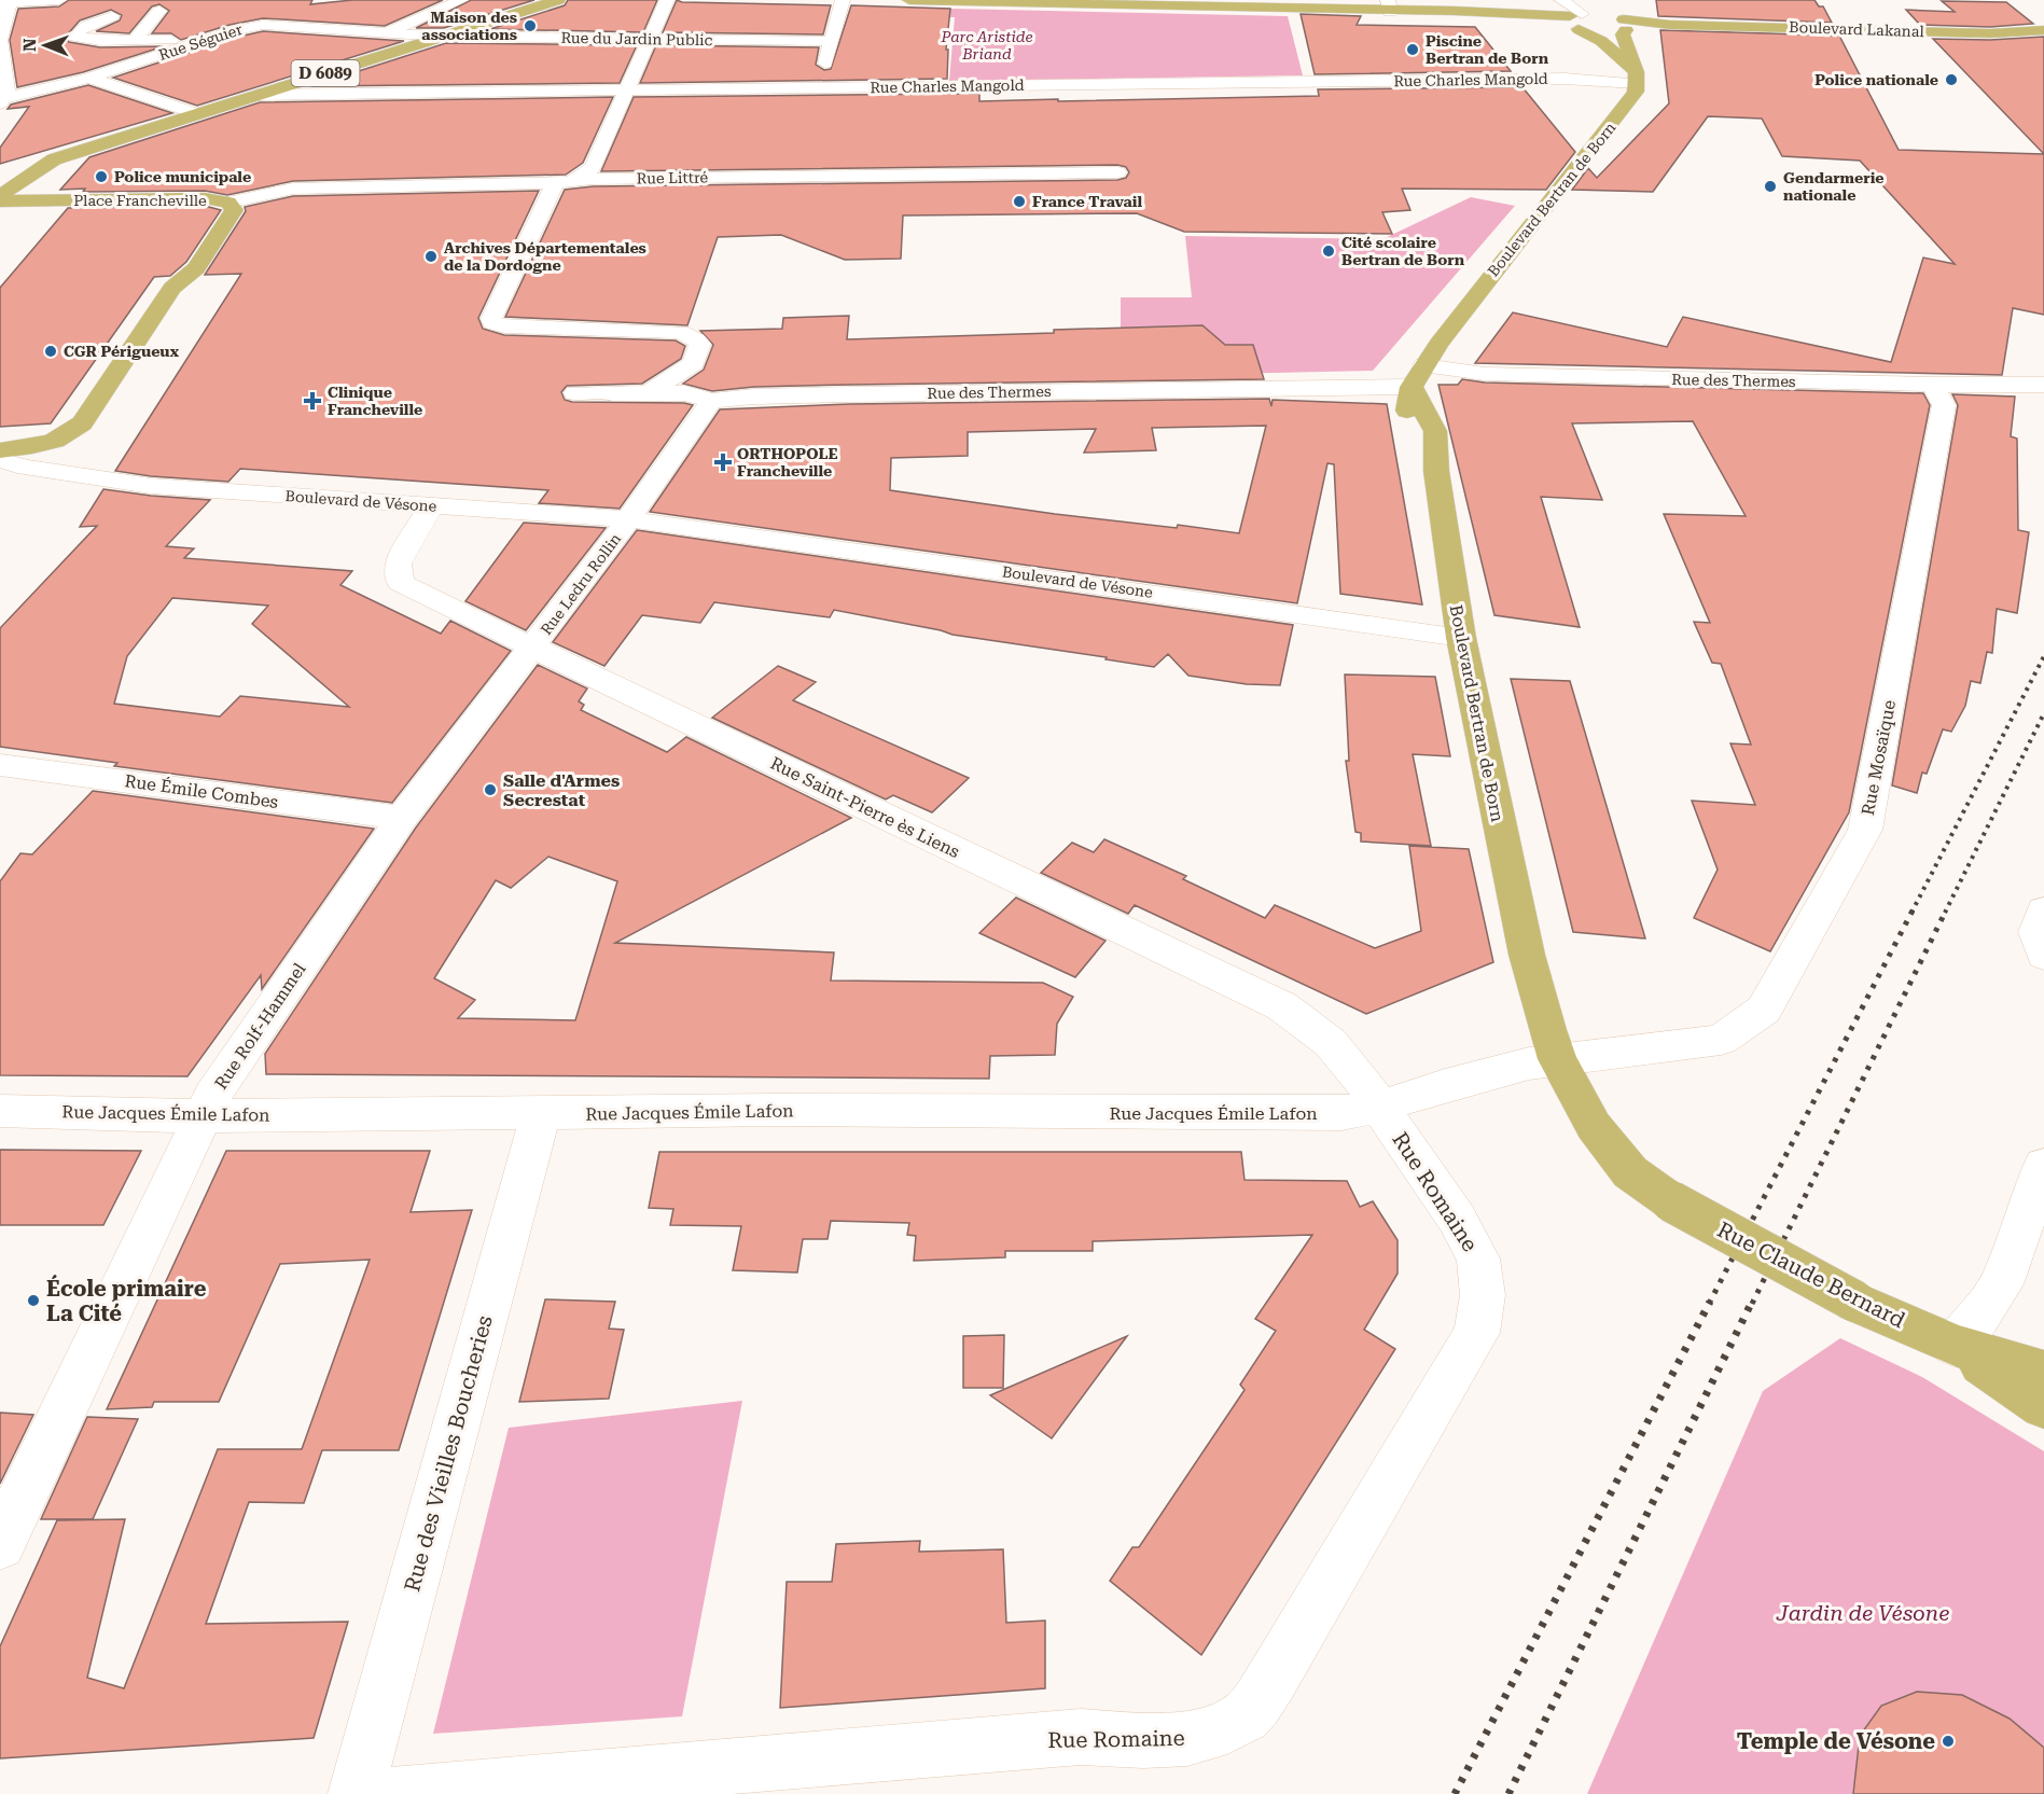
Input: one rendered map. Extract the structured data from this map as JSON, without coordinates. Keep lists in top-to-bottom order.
{
  "streets": {
    "main road": [
      "Boulevard Lakanal",
      "D 6089",
      "Boulevard Bertran de Born",
      "Place Francheville",
      "Rue Claude Bernard"
    ],
    "street": [
      "Rue du Jardin Public",
      "Rue Séguier",
      "Rue Charles Mangold",
      "Rue Littré",
      "Rue des Thermes",
      "Boulevard de Vésone",
      "Rue Ledru Rollin",
      "Rue Mosaïque",
      "Rue Émile Combes",
      "Rue Saint-Pierre ès Liens",
      "Rue Rolf-Hammel",
      "Rue Jacques Émile Lafon",
      "Rue Romaine",
      "Rue des Vieilles Boucheries"
    ]
  },
  "crossings": [
    ["Rue du Jardin Public", "Rue Séguier"],
    ["Rue du Jardin Public", "D 6089"],
    ["Rue Séguier", "D 6089"],
    ["D 6089", "Rue Charles Mangold"],
    ["D 6089", "Place Francheville"],
    ["Rue Charles Mangold", "Boulevard Bertran de Born"],
    ["Rue Littré", "Place Francheville"],
    ["Boulevard Bertran de Born", "Rue des Thermes"],
    ["Boulevard Bertran de Born", "Boulevard de Vésone"],
    ["Boulevard Bertran de Born", "Rue Mosaïque"],
    ["Boulevard Bertran de Born", "Rue Claude Bernard"],
    ["Rue des Thermes", "Rue Mosaïque"],
    ["Boulevard de Vésone", "Rue Ledru Rollin"],
    ["Boulevard de Vésone", "Rue Saint-Pierre ès Liens"],
    ["Rue Ledru Rollin", "Rue Saint-Pierre ès Liens"],
    ["Rue Ledru Rollin", "Rue Rolf-Hammel"],
    ["Rue Mosaïque", "Rue Saint-Pierre ès Liens"],
    ["Rue Mosaïque", "Rue Jacques Émile Lafon"],
    ["Rue Mosaïque", "Rue Romaine"],
    ["Rue Mosaïque", "Rue Claude Bernard"],
    ["Rue Émile Combes", "Rue Rolf-Hammel"],
    ["Rue Saint-Pierre ès Liens", "Rue Rolf-Hammel"],
    ["Rue Saint-Pierre ès Liens", "Rue Jacques Émile Lafon"],
    ["Rue Saint-Pierre ès Liens", "Rue Romaine"],
    ["Rue Rolf-Hammel", "Rue Jacques Émile Lafon"],
    ["Rue Jacques Émile Lafon", "Rue Romaine"],
    ["Rue Jacques Émile Lafon", "Rue des Vieilles Boucheries"]
  ],
  "parks": ["Parc Aristide Briand", "Jardin de Vésone"],
  "places": {
    "other": [
      "Maison des associations",
      "Piscine Bertran de Born",
      "Police nationale",
      "Police municipale",
      "Gendarmerie nationale",
      "France Travail",
      "Cité scolaire Bertran de Born",
      "Archives Départementales de la Dordogne",
      "CGR Périgueux",
      "Salle d'Armes Secrestat",
      "École primaire La Cité",
      "Temple de Vésone"
    ],
    "health": ["Clinique Francheville", "ORTHOPOLE Francheville"]
  },
  "north": "left"
}
